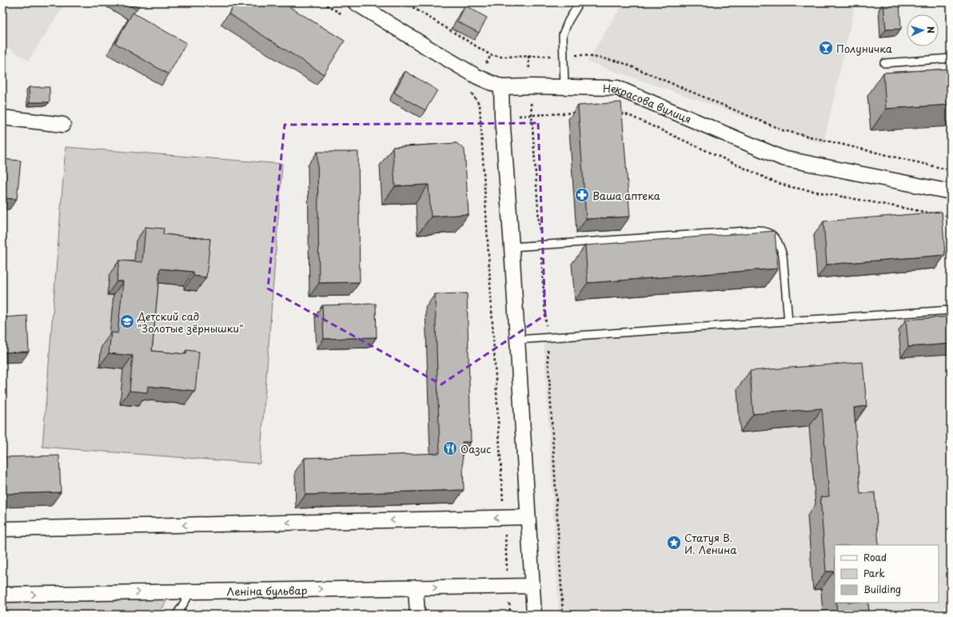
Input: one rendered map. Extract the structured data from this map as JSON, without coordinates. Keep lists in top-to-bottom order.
{
  "streets": {
    "street": ["Некрасова вулиця", "Леніна бульвар"]
  },
  "places": {
    "bar": ["Полуничка"],
    "pharmacy": ["Ваша аптека"],
    "school or university": ["Детский сад \"Золотые зёрнышки\""],
    "restaurant": ["Оазис"],
    "place": ["Статуя В. И. Ленина"]
  },
  "legend": ["Road", "Park", "Building"],
  "north": "right"
}
